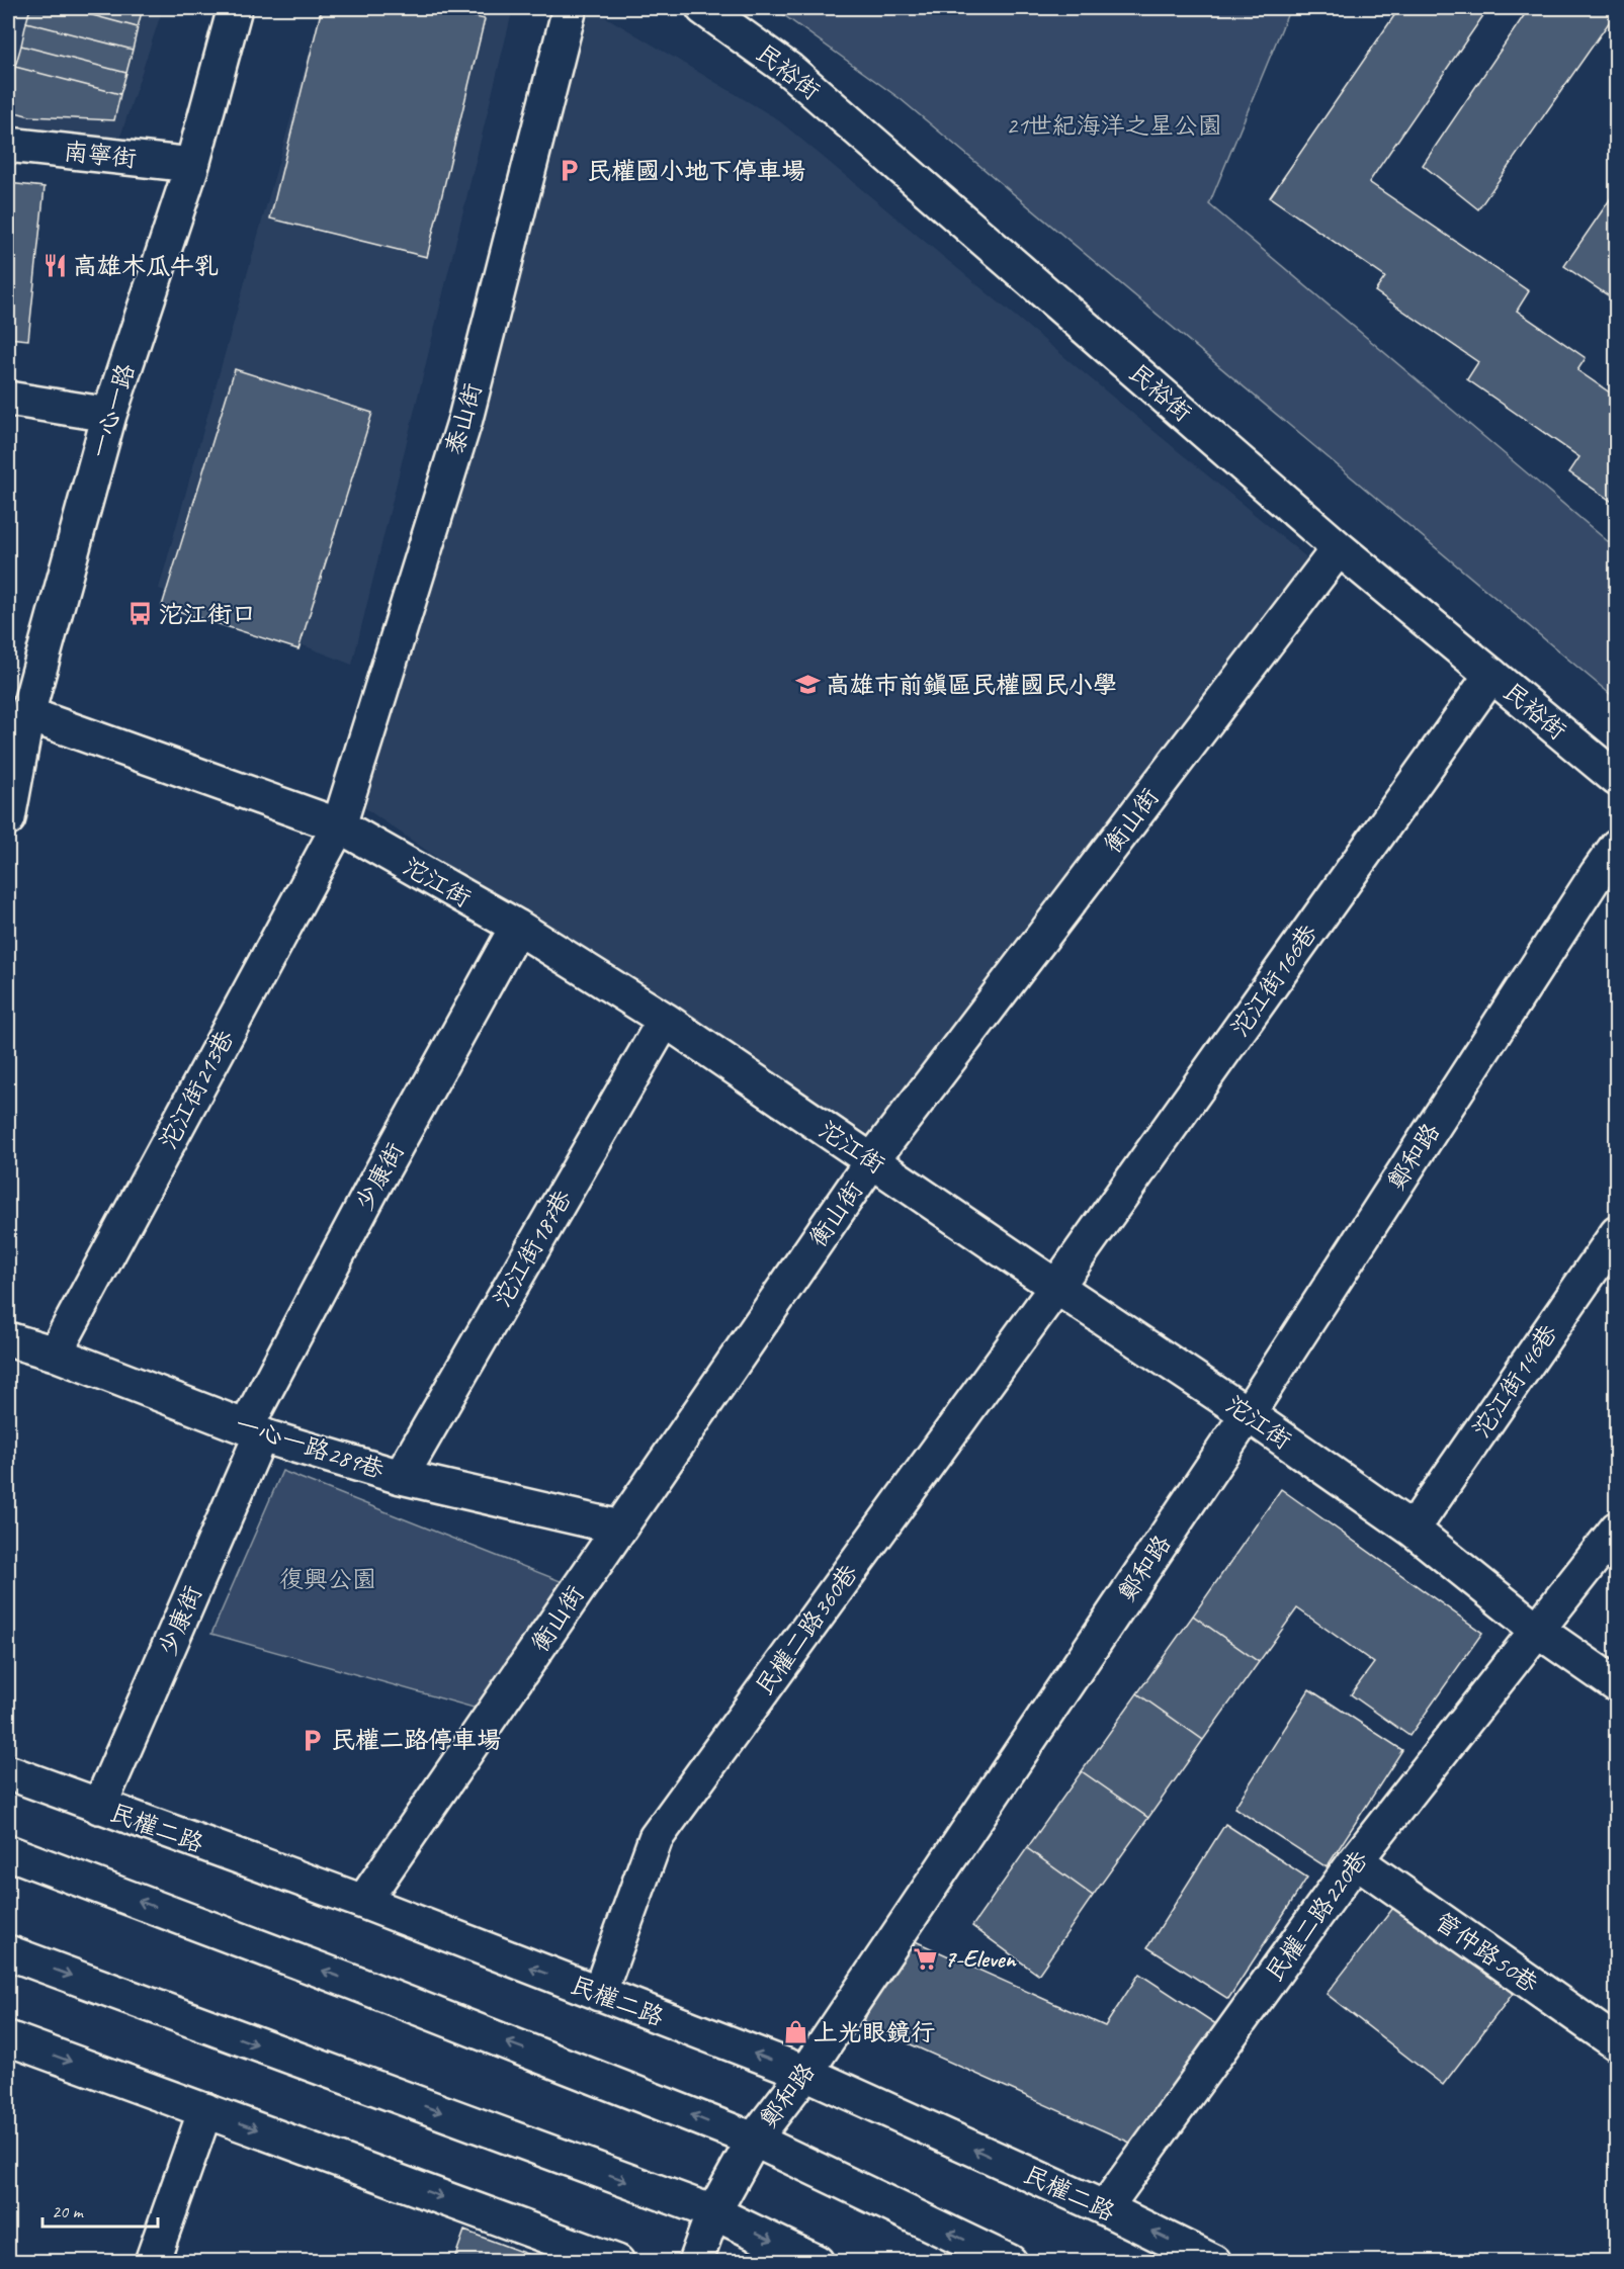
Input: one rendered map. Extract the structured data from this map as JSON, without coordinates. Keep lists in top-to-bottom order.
{
  "streets": {
    "street": [
      "民裕街",
      "南寧街",
      "一心一路",
      "泰山街",
      "衡山街",
      "沱江街",
      "沱江街166巷",
      "沱江街213巷",
      "鄭和路",
      "少康街",
      "沱江街187巷",
      "沱江街146巷",
      "一心一路289巷",
      "民權二路360巷",
      "民權二路",
      "民權二路220巷",
      "管仲路50巷"
    ]
  },
  "crossings": [
    ["民裕街", "衡山街"],
    ["民裕街", "沱江街166巷"],
    ["南寧街", "一心一路"],
    ["一心一路", "沱江街"],
    ["泰山街", "沱江街"],
    ["泰山街", "沱江街213巷"],
    ["衡山街", "沱江街"],
    ["衡山街", "一心一路289巷"],
    ["衡山街", "民權二路"],
    ["沱江街", "沱江街166巷"],
    ["沱江街", "沱江街213巷"],
    ["沱江街", "鄭和路"],
    ["沱江街", "少康街"],
    ["沱江街", "沱江街187巷"],
    ["沱江街", "沱江街146巷"],
    ["沱江街", "民權二路360巷"],
    ["沱江街", "民權二路220巷"],
    ["沱江街166巷", "民權二路360巷"],
    ["沱江街213巷", "一心一路289巷"],
    ["鄭和路", "民權二路"],
    ["少康街", "一心一路289巷"],
    ["少康街", "民權二路"],
    ["沱江街187巷", "一心一路289巷"],
    ["民權二路360巷", "民權二路"],
    ["民權二路", "民權二路220巷"],
    ["民權二路220巷", "管仲路50巷"]
  ],
  "parks": ["21世紀海洋之星公園", "復興公園"],
  "places": {
    "parking": ["民權國小地下停車場", "民權二路停車場"],
    "restaurant": ["高雄木瓜牛乳"],
    "bus stop": ["沱江街口"],
    "school or university": ["高雄市前鎮區民權國民小學"],
    "supermarket": ["7-Eleven"],
    "shop": ["上光眼鏡行"]
  },
  "scale_bar": "20 m"
}
